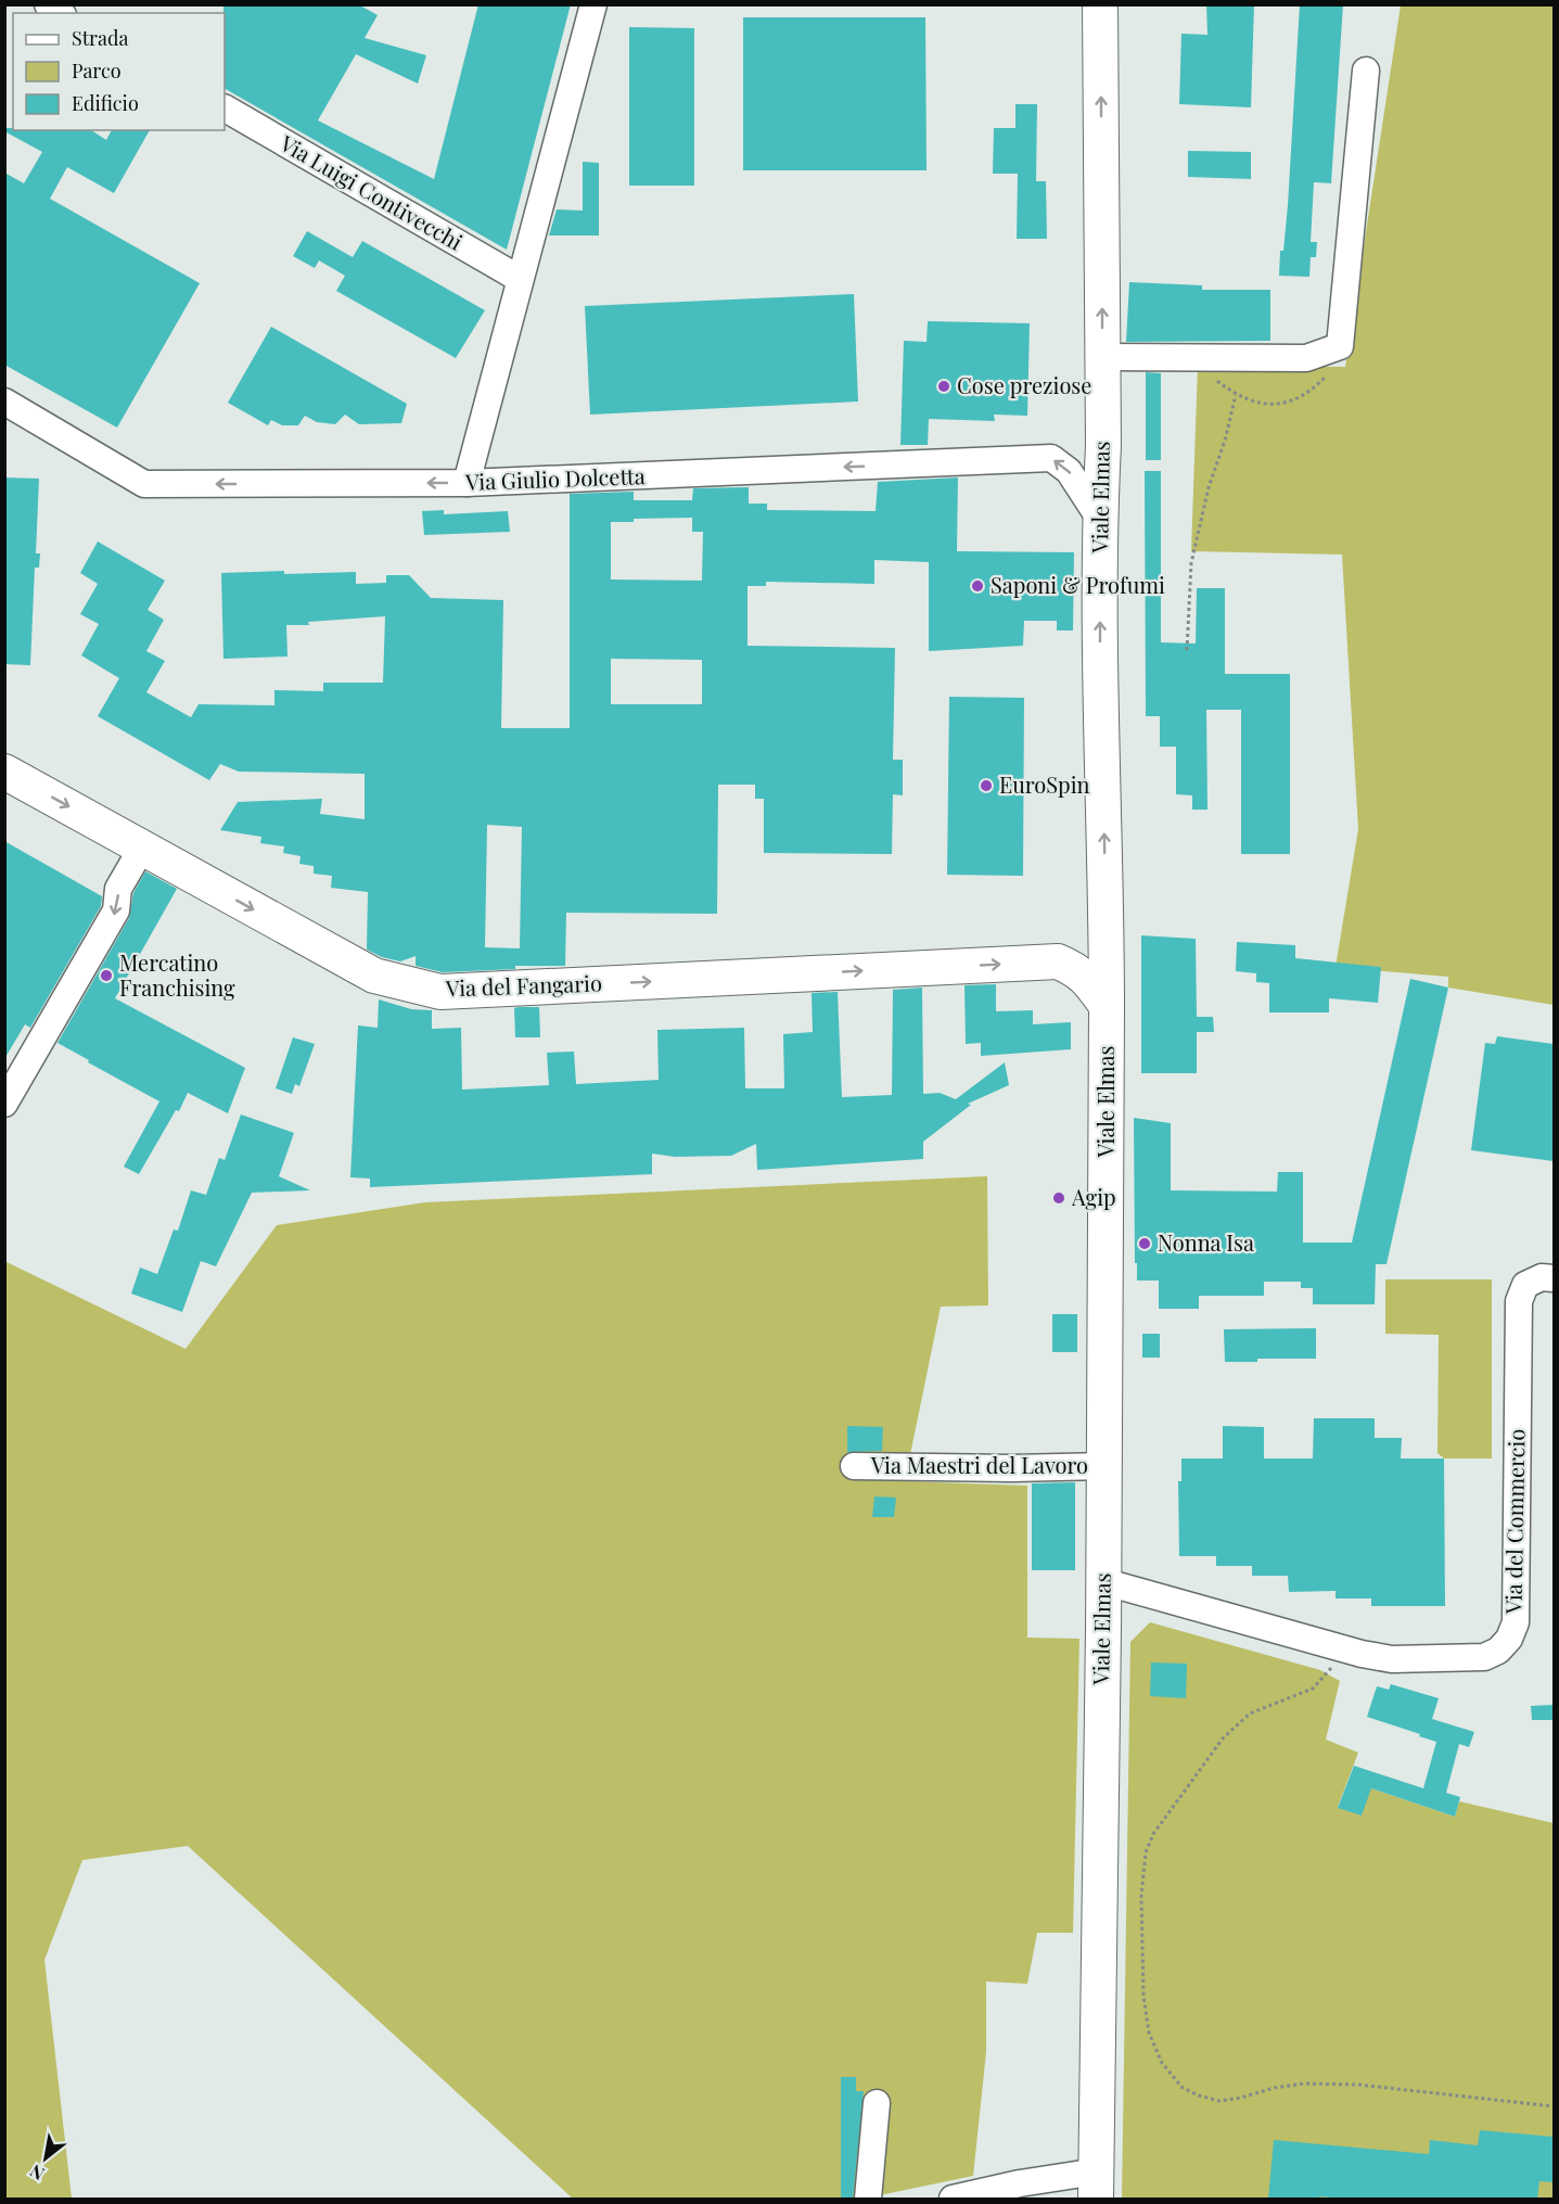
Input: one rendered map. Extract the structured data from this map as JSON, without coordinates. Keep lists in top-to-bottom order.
{
  "streets": {
    "main road": ["Viale Elmas", "Via del Fangario"],
    "street": [
      "Via Luigi Contivecchi",
      "Via Giulio Dolcetta",
      "Via Maestri del Lavoro",
      "Via del Commercio"
    ]
  },
  "crossings": [
    ["Via Giulio Dolcetta", "Viale Elmas"],
    ["Viale Elmas", "Via Maestri del Lavoro"],
    ["Viale Elmas", "Via del Commercio"]
  ],
  "one_way": ["Via Giulio Dolcetta", "Via del Fangario"],
  "places": [
    "Cose preziose",
    "Saponi & Profumi",
    "EuroSpin",
    "Mercatino Franchising",
    "Agip",
    "Nonna Isa"
  ],
  "legend": ["Strada", "Parco", "Edificio"],
  "north": "bottom left"
}
